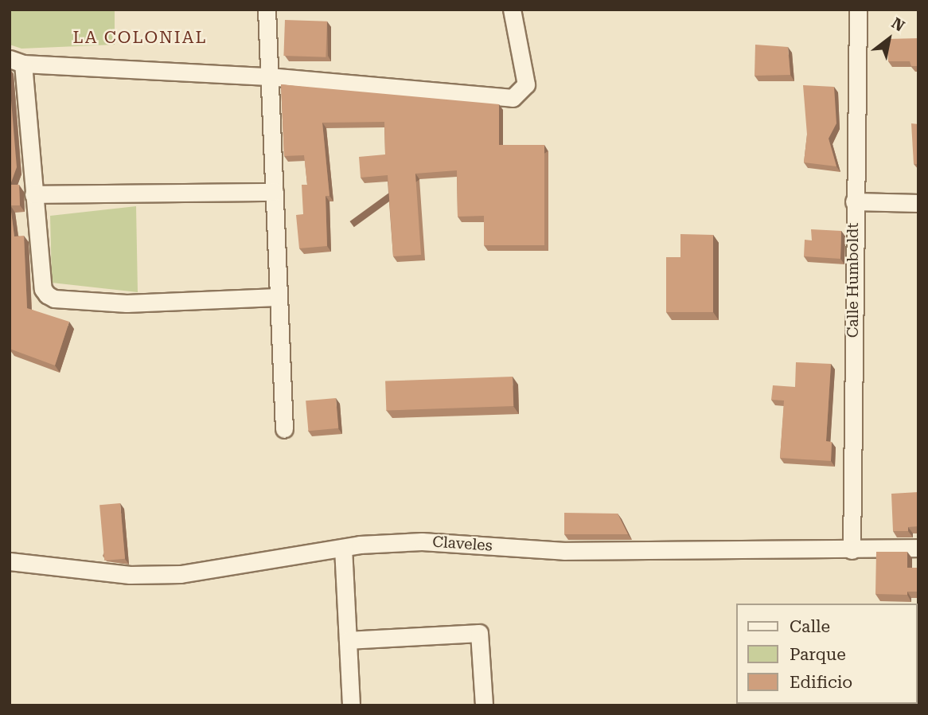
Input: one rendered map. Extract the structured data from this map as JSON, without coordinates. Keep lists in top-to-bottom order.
{
  "streets": {
    "street": ["Calle Humboldt", "Claveles"]
  },
  "crossings": [
    ["Calle Humboldt", "Claveles"]
  ],
  "districts": ["LA COLONIAL"],
  "legend": ["Calle", "Parque", "Edificio"],
  "north": "top right"
}
